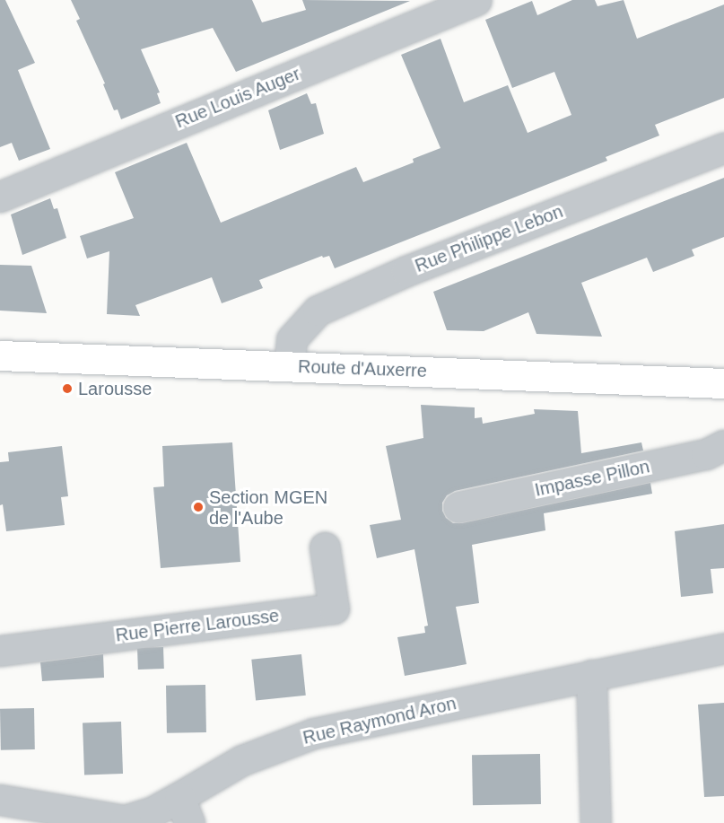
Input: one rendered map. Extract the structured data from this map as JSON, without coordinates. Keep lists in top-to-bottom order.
{
  "streets": {
    "main road": ["Route d'Auxerre"],
    "street": [
      "Rue Louis Auger",
      "Rue Philippe Lebon",
      "Impasse Pillon",
      "Rue Pierre Larousse",
      "Rue Raymond Aron"
    ]
  },
  "crossings": [
    ["Rue Philippe Lebon", "Route d'Auxerre"]
  ],
  "places": ["Larousse", "Section MGEN de l'Aube"]
}
